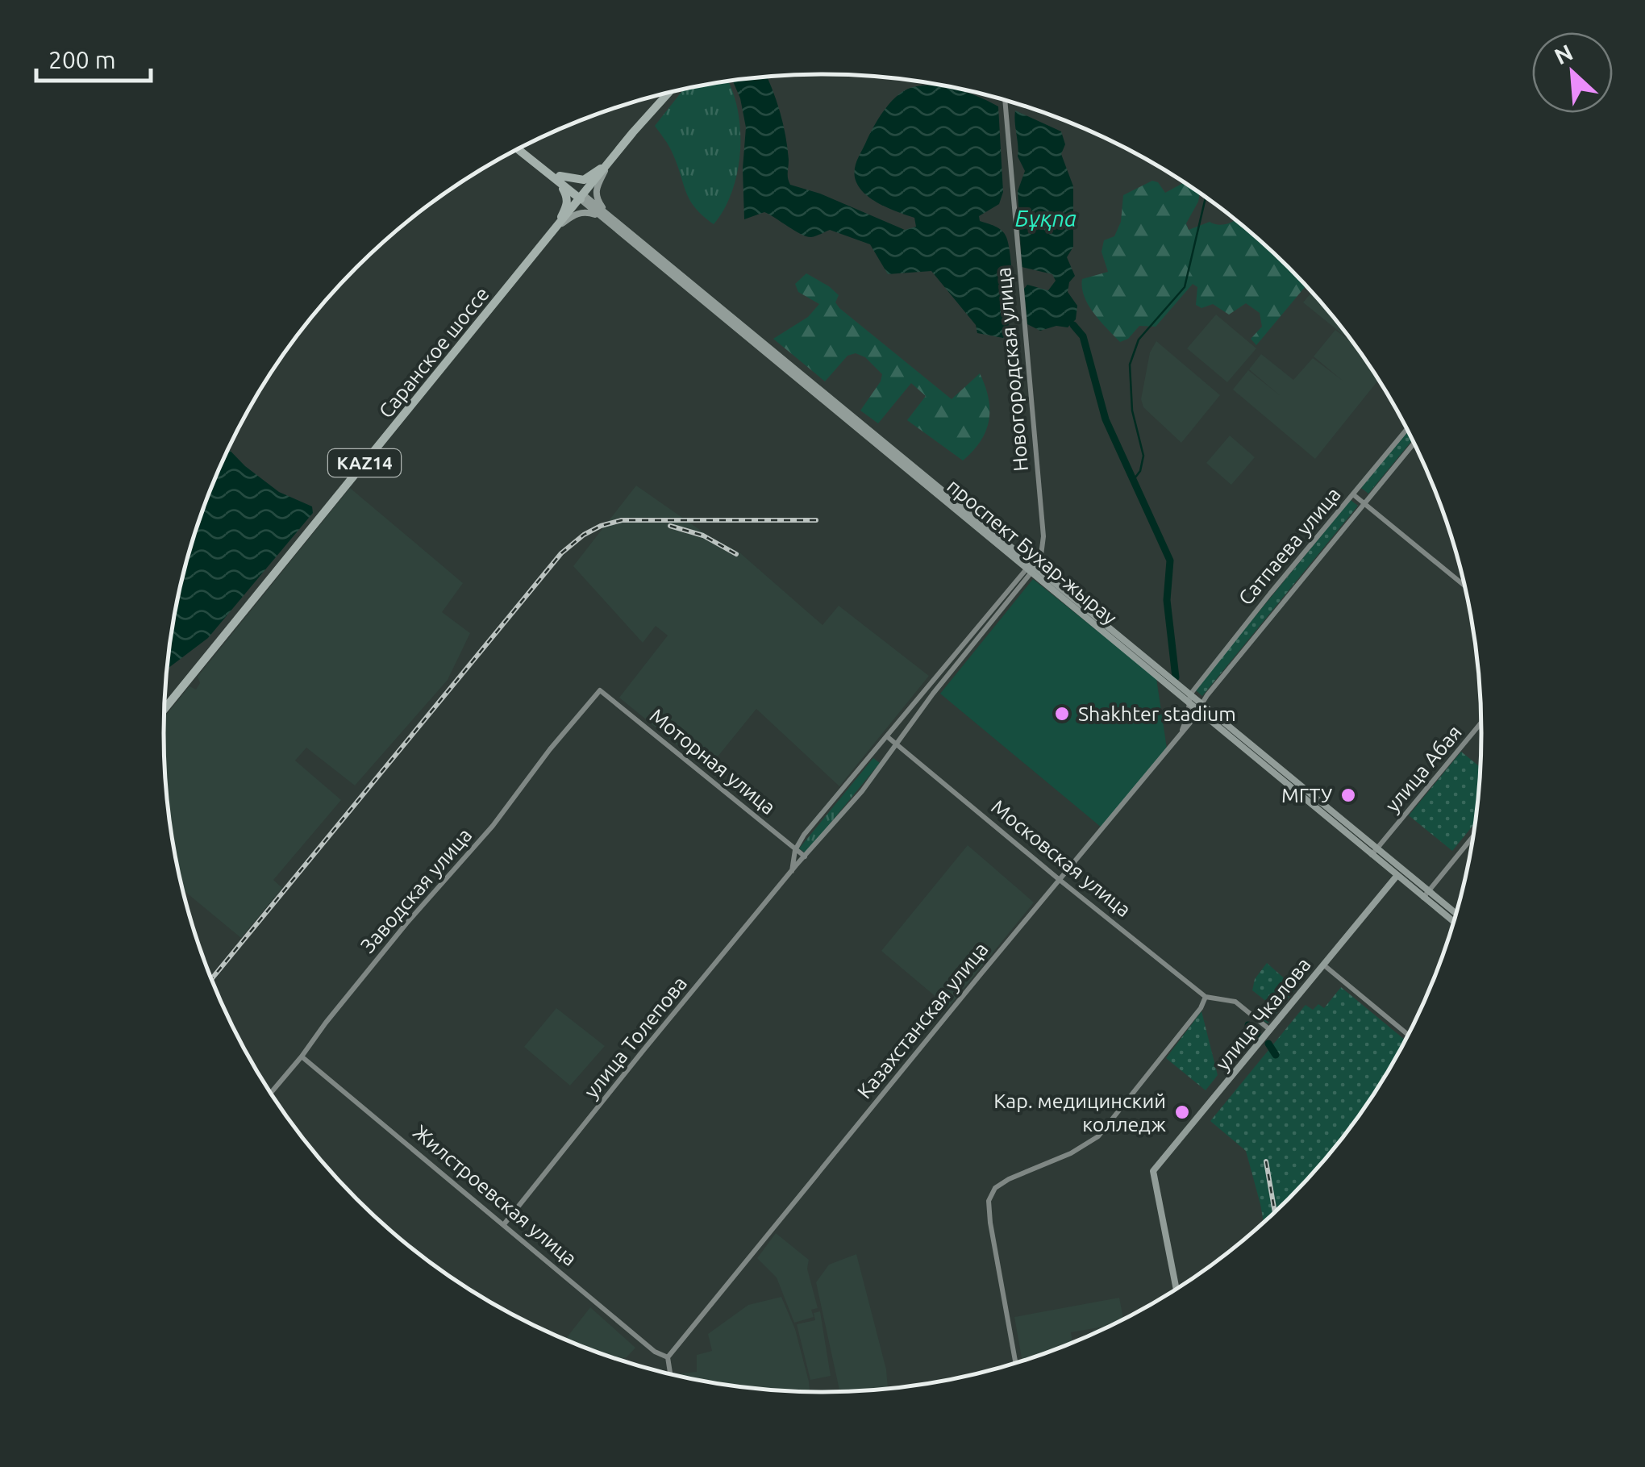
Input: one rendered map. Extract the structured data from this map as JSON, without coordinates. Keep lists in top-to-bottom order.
{
  "streets": {
    "highway": ["Саранское шоссе", "KAZ14"],
    "main road": ["проспект Бухар-жырау", "улица Чкалова"],
    "street": [
      "Новогородская улица",
      "Сатпаева улица",
      "Моторная улица",
      "улица Абая",
      "Московская улица",
      "Заводская улица",
      "Казахстанская улица",
      "улица Толепова",
      "Жилстроевская улица"
    ]
  },
  "crossings": [
    ["Саранское шоссе", "проспект Бухар-жырау"],
    ["Новогородская улица", "проспект Бухар-жырау"],
    ["Новогородская улица", "улица Толепова"],
    ["Сатпаева улица", "проспект Бухар-жырау"],
    ["Сатпаева улица", "Казахстанская улица"],
    ["проспект Бухар-жырау", "улица Абая"],
    ["проспект Бухар-жырау", "улица Чкалова"],
    ["проспект Бухар-жырау", "Казахстанская улица"],
    ["проспект Бухар-жырау", "улица Толепова"],
    ["Моторная улица", "Заводская улица"],
    ["Моторная улица", "улица Толепова"],
    ["Московская улица", "Казахстанская улица"],
    ["Московская улица", "улица Толепова"],
    ["Заводская улица", "Жилстроевская улица"],
    ["Казахстанская улица", "Жилстроевская улица"],
    ["улица Толепова", "Жилстроевская улица"]
  ],
  "water": ["Бұқпа"],
  "places": ["Shakhter stadium", "МГТУ", "Кар. медицинский колледж"],
  "scale_bar": "200 m",
  "north": "top left"
}
